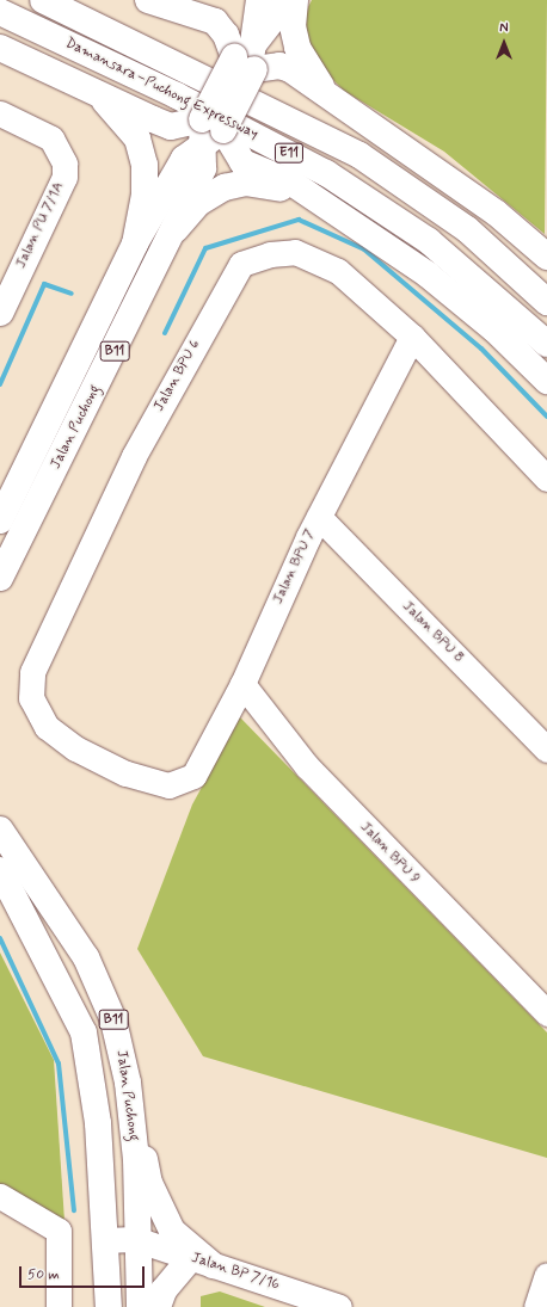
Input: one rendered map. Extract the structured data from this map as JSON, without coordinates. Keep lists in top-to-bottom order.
{
  "streets": {
    "main road": [
      "Damansara–Puchong Expressway",
      "E11",
      "B11",
      "Jalan Puchong"
    ],
    "street": [
      "Jalan PU 7/1A",
      "Jalan BPU 6",
      "Jalan BPU 7",
      "Jalan BPU 8",
      "Jalan BPU 9",
      "Jalan BP 7/16"
    ]
  },
  "crossings": [
    ["B11", "Jalan BP 7/16"],
    ["Jalan BPU 6", "Jalan BPU 7"],
    ["Jalan Puchong", "Jalan BP 7/16"],
    ["Jalan BPU 7", "Jalan BPU 8"],
    ["Jalan BPU 7", "Jalan BPU 9"]
  ],
  "scale_bar": "50 m",
  "north": "top"
}
